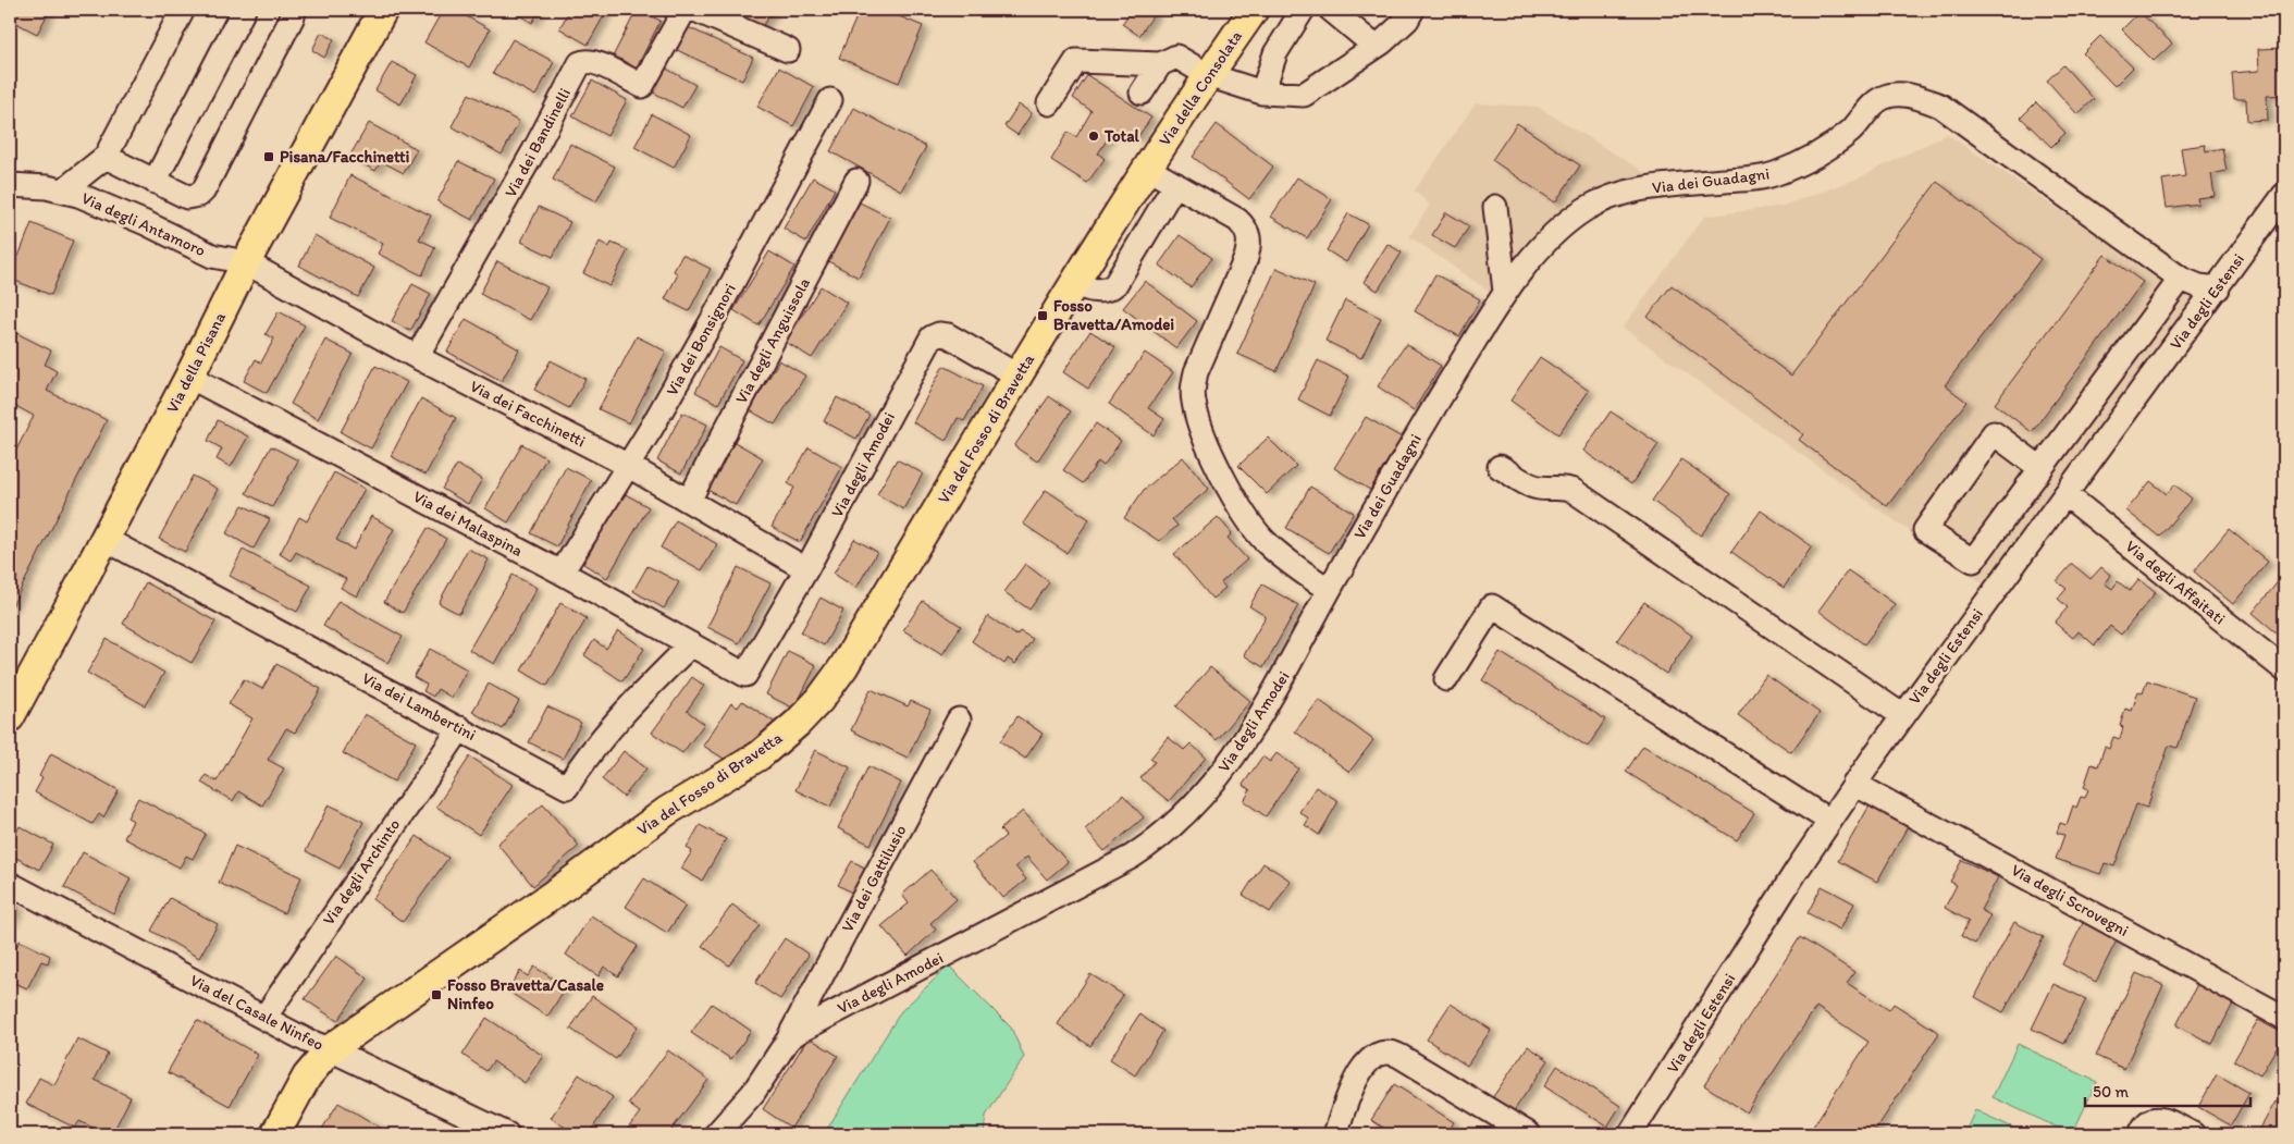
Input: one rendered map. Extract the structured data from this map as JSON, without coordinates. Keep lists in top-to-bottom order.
{
  "streets": {
    "main road": ["Via della Consolata", "Via della Pisana", "Via del Fosso di Bravetta"],
    "street": [
      "Via dei Bandinelli",
      "Via dei Guadagni",
      "Via degli Antamoro",
      "Via degli Estensi",
      "Via dei Bonsignori",
      "Via degli Anguissola",
      "Via dei Facchinetti",
      "Via degli Amodei",
      "Via dei Malaspina",
      "Via degli Affaitati",
      "Via dei Lambertini",
      "Via degli Archinto",
      "Via dei Gattilusio",
      "Via degli Scrovegni",
      "Via del Casale Ninfeo"
    ]
  },
  "crossings": [
    ["Via della Consolata", "Via del Fosso di Bravetta"],
    ["Via dei Bandinelli", "Via dei Facchinetti"],
    ["Via dei Guadagni", "Via degli Estensi"],
    ["Via dei Guadagni", "Via degli Amodei"],
    ["Via degli Antamoro", "Via della Pisana"],
    ["Via degli Antamoro", "Via dei Facchinetti"],
    ["Via degli Estensi", "Via degli Affaitati"],
    ["Via degli Estensi", "Via degli Scrovegni"],
    ["Via dei Bonsignori", "Via dei Facchinetti"],
    ["Via dei Bonsignori", "Via dei Malaspina"],
    ["Via degli Anguissola", "Via dei Facchinetti"],
    ["Via della Pisana", "Via dei Facchinetti"],
    ["Via della Pisana", "Via dei Malaspina"],
    ["Via della Pisana", "Via dei Lambertini"],
    ["Via dei Facchinetti", "Via degli Amodei"],
    ["Via del Fosso di Bravetta", "Via degli Amodei"],
    ["Via del Fosso di Bravetta", "Via del Casale Ninfeo"],
    ["Via degli Amodei", "Via dei Malaspina"],
    ["Via degli Amodei", "Via dei Gattilusio"],
    ["Via dei Malaspina", "Via dei Lambertini"],
    ["Via dei Lambertini", "Via degli Archinto"],
    ["Via degli Archinto", "Via del Casale Ninfeo"]
  ],
  "places": {
    "other": ["Total"],
    "transit": ["Pisana/Facchinetti", "Fosso Bravetta/Amodei", "Fosso Bravetta/Casale Ninfeo"]
  },
  "scale_bar": "50 m"
}
